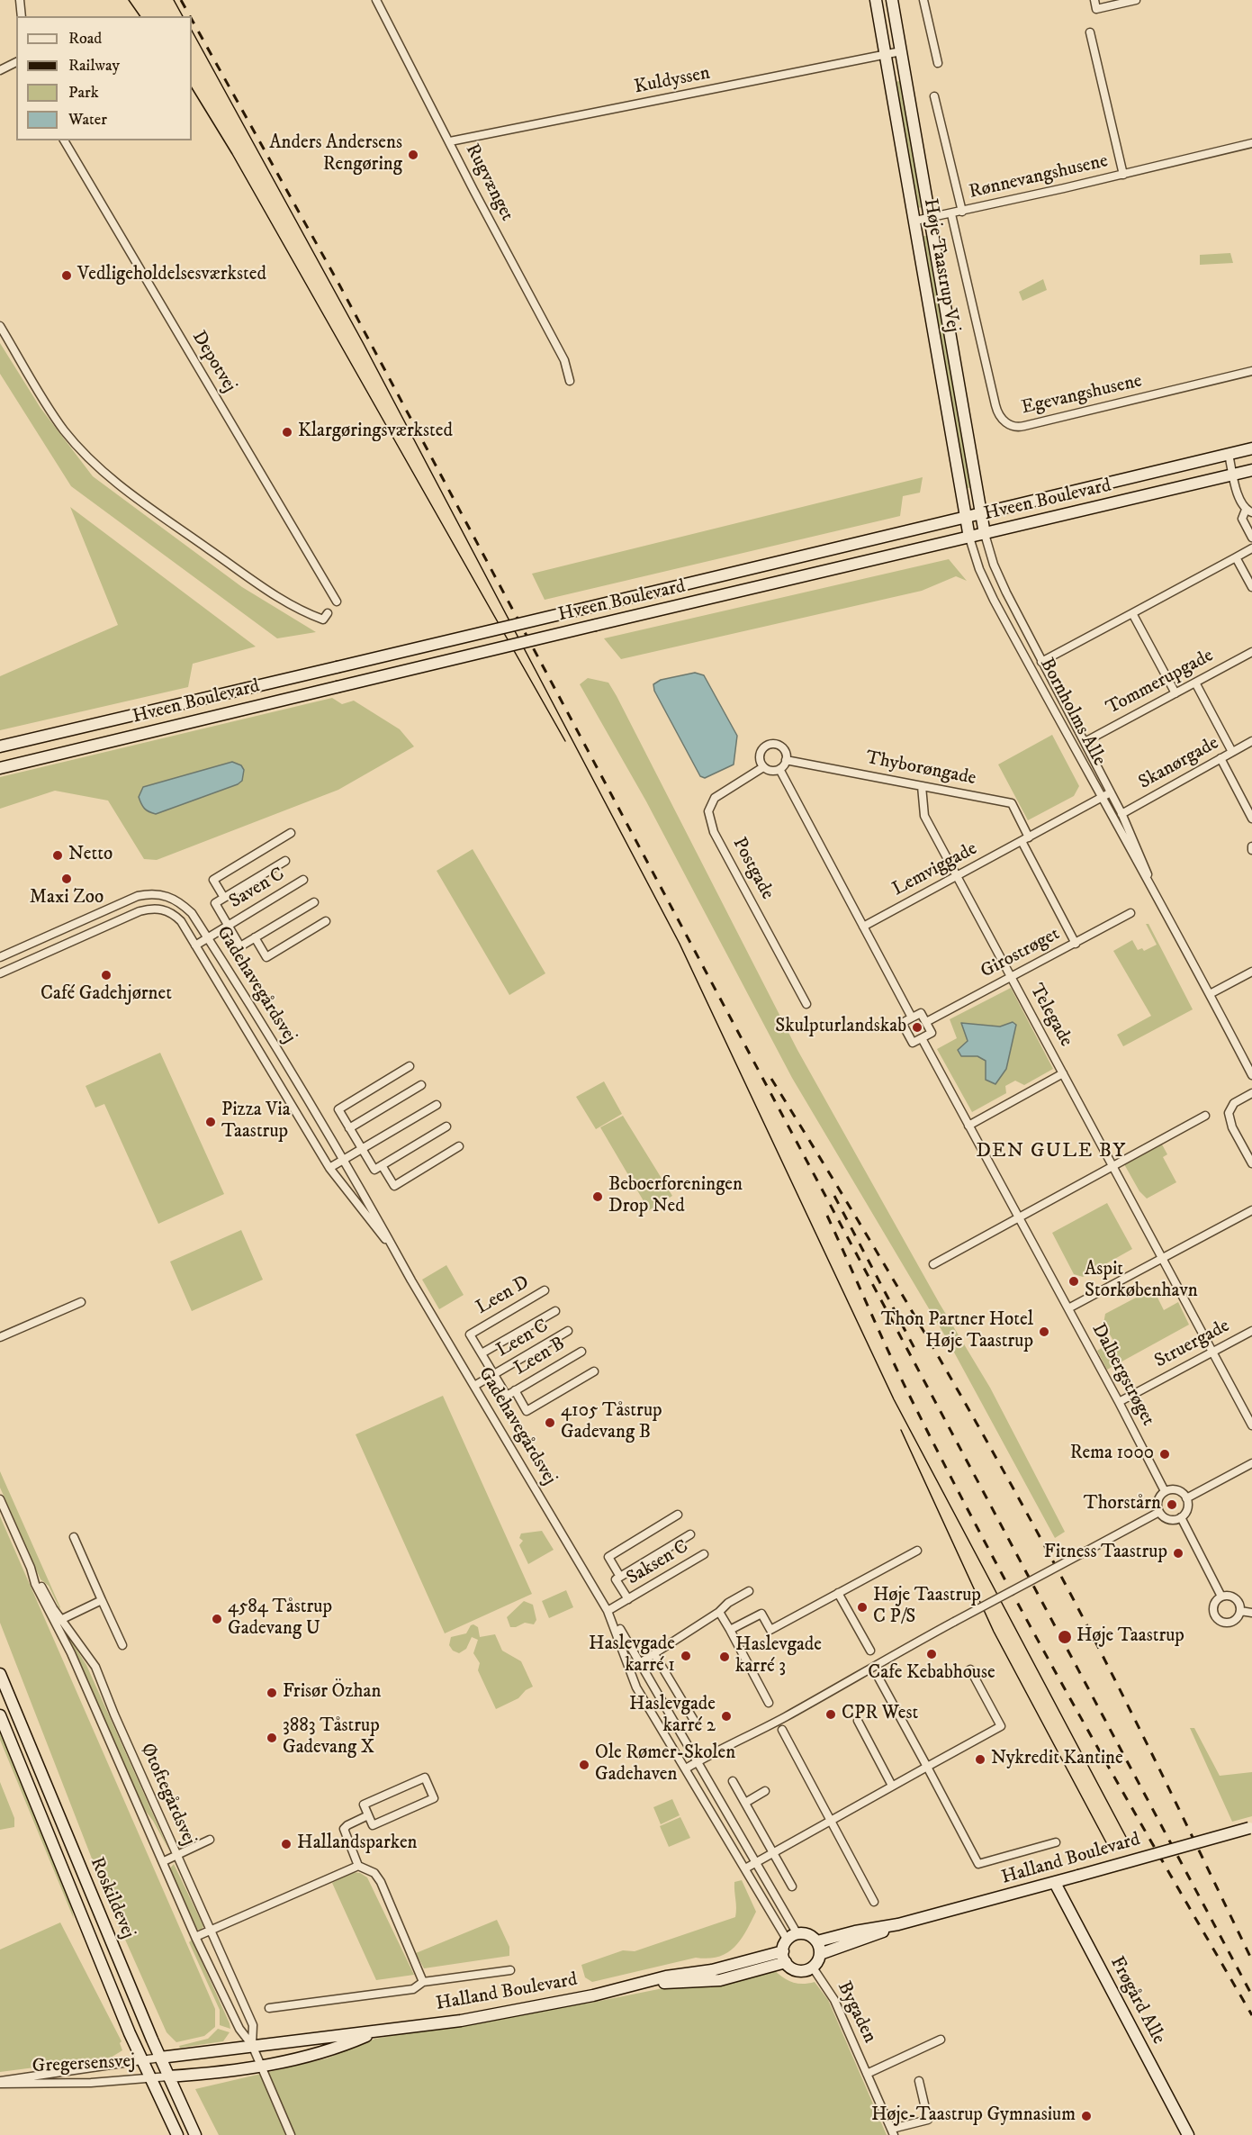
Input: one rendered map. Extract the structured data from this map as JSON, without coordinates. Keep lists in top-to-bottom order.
{
  "streets": {
    "street": [
      "Kuldyssen",
      "Rønnevangshusene",
      "Rugvænget",
      "Høje Taastrup Vej",
      "Depotvej",
      "Egevangshusene",
      "Hveen Boulevard",
      "Tommerupgade",
      "Bornholms Alle",
      "Skanørgade",
      "Thyborøngade",
      "Postgade",
      "Lemviggade",
      "Saven C",
      "Girostrøget",
      "Gadehavegårdsvej",
      "Telegade",
      "Leen D",
      "Leen C",
      "Struergade",
      "Leen B",
      "Dalbergstrøget",
      "Saksen C",
      "Øtoftegårdsvej",
      "Halland Boulevard",
      "Roskildevej",
      "Frøgård Alle",
      "Bygaden",
      "Gregersensvej"
    ]
  },
  "crossings": [
    ["Kuldyssen", "Rugvænget"],
    ["Kuldyssen", "Høje Taastrup Vej"],
    ["Rønnevangshusene", "Høje Taastrup Vej"],
    ["Rønnevangshusene", "Egevangshusene"],
    ["Høje Taastrup Vej", "Hveen Boulevard"],
    ["Høje Taastrup Vej", "Bornholms Alle"],
    ["Hveen Boulevard", "Bornholms Alle"],
    ["Tommerupgade", "Bornholms Alle"],
    ["Bornholms Alle", "Skanørgade"],
    ["Bornholms Alle", "Lemviggade"],
    ["Thyborøngade", "Postgade"],
    ["Thyborøngade", "Lemviggade"],
    ["Thyborøngade", "Telegade"],
    ["Lemviggade", "Telegade"],
    ["Saven C", "Gadehavegårdsvej"],
    ["Girostrøget", "Telegade"],
    ["Gadehavegårdsvej", "Leen C"],
    ["Gadehavegårdsvej", "Saksen C"],
    ["Gadehavegårdsvej", "Halland Boulevard"],
    ["Gadehavegårdsvej", "Bygaden"],
    ["Telegade", "Struergade"],
    ["Leen D", "Leen C"],
    ["Leen D", "Leen B"],
    ["Leen C", "Leen B"],
    ["Struergade", "Dalbergstrøget"],
    ["Øtoftegårdsvej", "Halland Boulevard"],
    ["Halland Boulevard", "Roskildevej"],
    ["Halland Boulevard", "Frøgård Alle"],
    ["Halland Boulevard", "Bygaden"],
    ["Halland Boulevard", "Gregersensvej"],
    ["Roskildevej", "Gregersensvej"]
  ],
  "districts": ["DEN GULE BY"],
  "places": [
    "Anders Andersens Rengøring",
    "Vedligeholdelsesværksted",
    "Klargøringsværksted",
    "Netto",
    "Maxi Zoo",
    "Café Gadehjørnet",
    "Skulpturlandskab",
    "Pizza Via Taastrup",
    "Beboerforeningen Drop Ned",
    "Aspit Storkøbenhavn",
    "Thon Partner Hotel Høje Taastrup",
    "4105 Tåstrup Gadevang B",
    "Rema 1000",
    "Thorstårn",
    "Fitness Taastrup",
    "Høje Taastrup C P/S",
    "4584 Tåstrup Gadevang U",
    "Høje Taastrup",
    "Cafe Kebabhouse",
    "Haslevgade karré 1",
    "Haslevgade karré 3",
    "Frisør Özhan",
    "CPR West",
    "Haslevgade karré 2",
    "3883 Tåstrup Gadevang X",
    "Nykredit Kantine",
    "Ole Rømer-Skolen Gadehaven",
    "Hallandsparken",
    "Høje-Taastrup Gymnasium"
  ],
  "legend": [
    "Road",
    "Railway",
    "Park",
    "Water"
  ]
}
